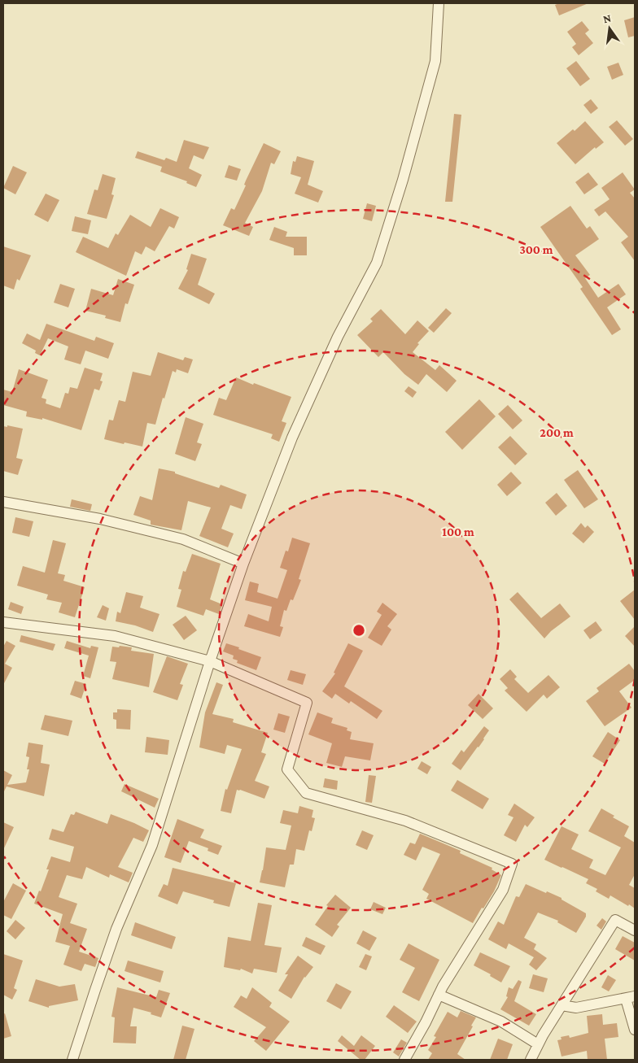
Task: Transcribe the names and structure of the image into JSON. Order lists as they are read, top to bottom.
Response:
{
  "north": "top",
  "rings": ["300 m", "200 m", "100 m"]
}
